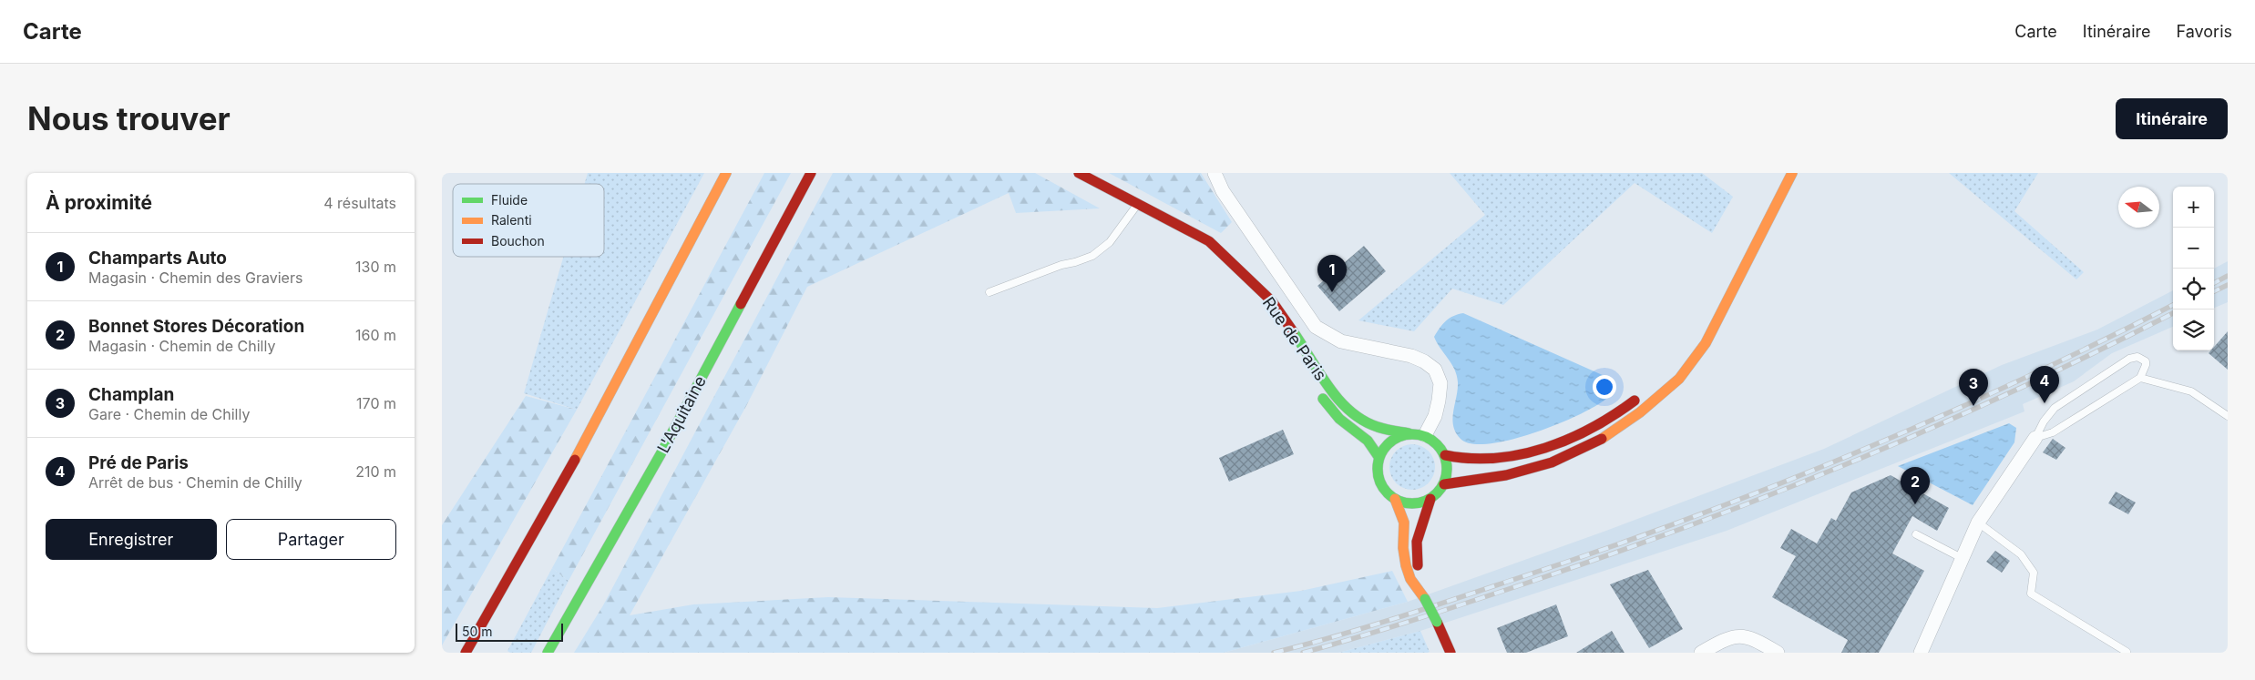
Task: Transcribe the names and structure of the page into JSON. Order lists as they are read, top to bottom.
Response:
{
  "streets": {
    "main road": ["Rue de Paris", "L'Aquitaine"]
  },
  "legend": ["Fluide", "Ralenti", "Bouchon"],
  "scale_bar": "50 m",
  "north": "left",
  "page": {
    "header": "Carte",
    "nav": ["Carte", "Itinéraire", "Favoris"],
    "buttons": [
      "Itinéraire",
      ["Enregistrer", "Partager"]
    ],
    "title": "Nous trouver",
    "heading": ["À proximité", "4 résultats"],
    "map_buttons": ["+", "−"],
    "list": [
      {
        "mark": "1",
        "name": "Champarts Auto",
        "note": "Magasin · Chemin des Graviers",
        "value": "130 m"
      },
      {
        "mark": "2",
        "name": "Bonnet Stores Décoration",
        "note": "Magasin · Chemin de Chilly",
        "value": "160 m"
      },
      {
        "mark": "3",
        "name": "Champlan",
        "note": "Gare · Chemin de Chilly",
        "value": "170 m"
      },
      {
        "mark": "4",
        "name": "Pré de Paris",
        "note": "Arrêt de bus · Chemin de Chilly",
        "value": "210 m"
      }
    ],
    "pins": [
      "1",
      "4",
      "3",
      "2"
    ],
    "scale": "50 m"
  }
}
